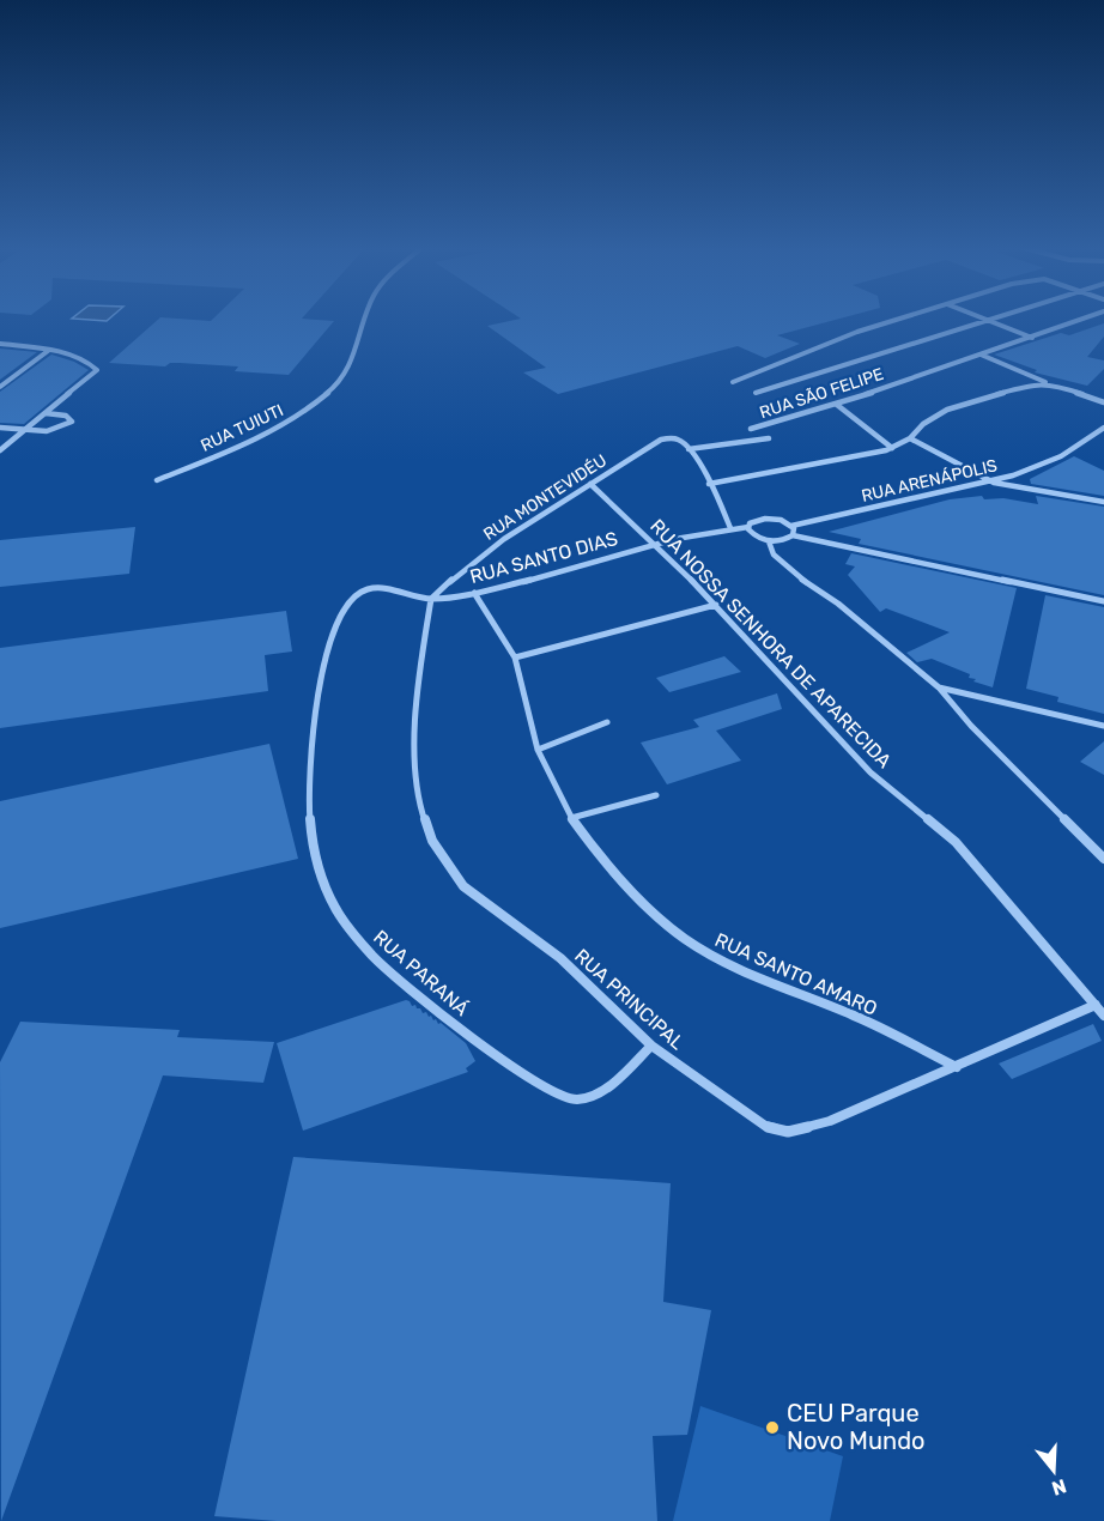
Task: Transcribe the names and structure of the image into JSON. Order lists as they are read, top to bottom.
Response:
{
  "streets": {
    "street": [
      "RUA SÃO FELIPE",
      "RUA TUIUTI",
      "RUA ARENÁPOLIS",
      "RUA MONTEVIDÉU",
      "RUA SANTO DIAS",
      "RUA NOSSA SENHORA DE APARECIDA",
      "RUA PARANÁ",
      "RUA SANTO AMARO",
      "RUA PRINCIPAL"
    ]
  },
  "crossings": [
    ["RUA ARENÁPOLIS", "RUA SANTO DIAS"],
    ["RUA MONTEVIDÉU", "RUA SANTO DIAS"],
    ["RUA MONTEVIDÉU", "RUA NOSSA SENHORA DE APARECIDA"],
    ["RUA MONTEVIDÉU", "RUA PARANÁ"],
    ["RUA MONTEVIDÉU", "RUA PRINCIPAL"],
    ["RUA SANTO DIAS", "RUA NOSSA SENHORA DE APARECIDA"],
    ["RUA SANTO DIAS", "RUA PARANÁ"],
    ["RUA SANTO DIAS", "RUA SANTO AMARO"],
    ["RUA SANTO DIAS", "RUA PRINCIPAL"],
    ["RUA NOSSA SENHORA DE APARECIDA", "RUA PRINCIPAL"],
    ["RUA PARANÁ", "RUA PRINCIPAL"],
    ["RUA SANTO AMARO", "RUA PRINCIPAL"]
  ],
  "places": ["CEU Parque Novo Mundo"],
  "north": "bottom"
}
